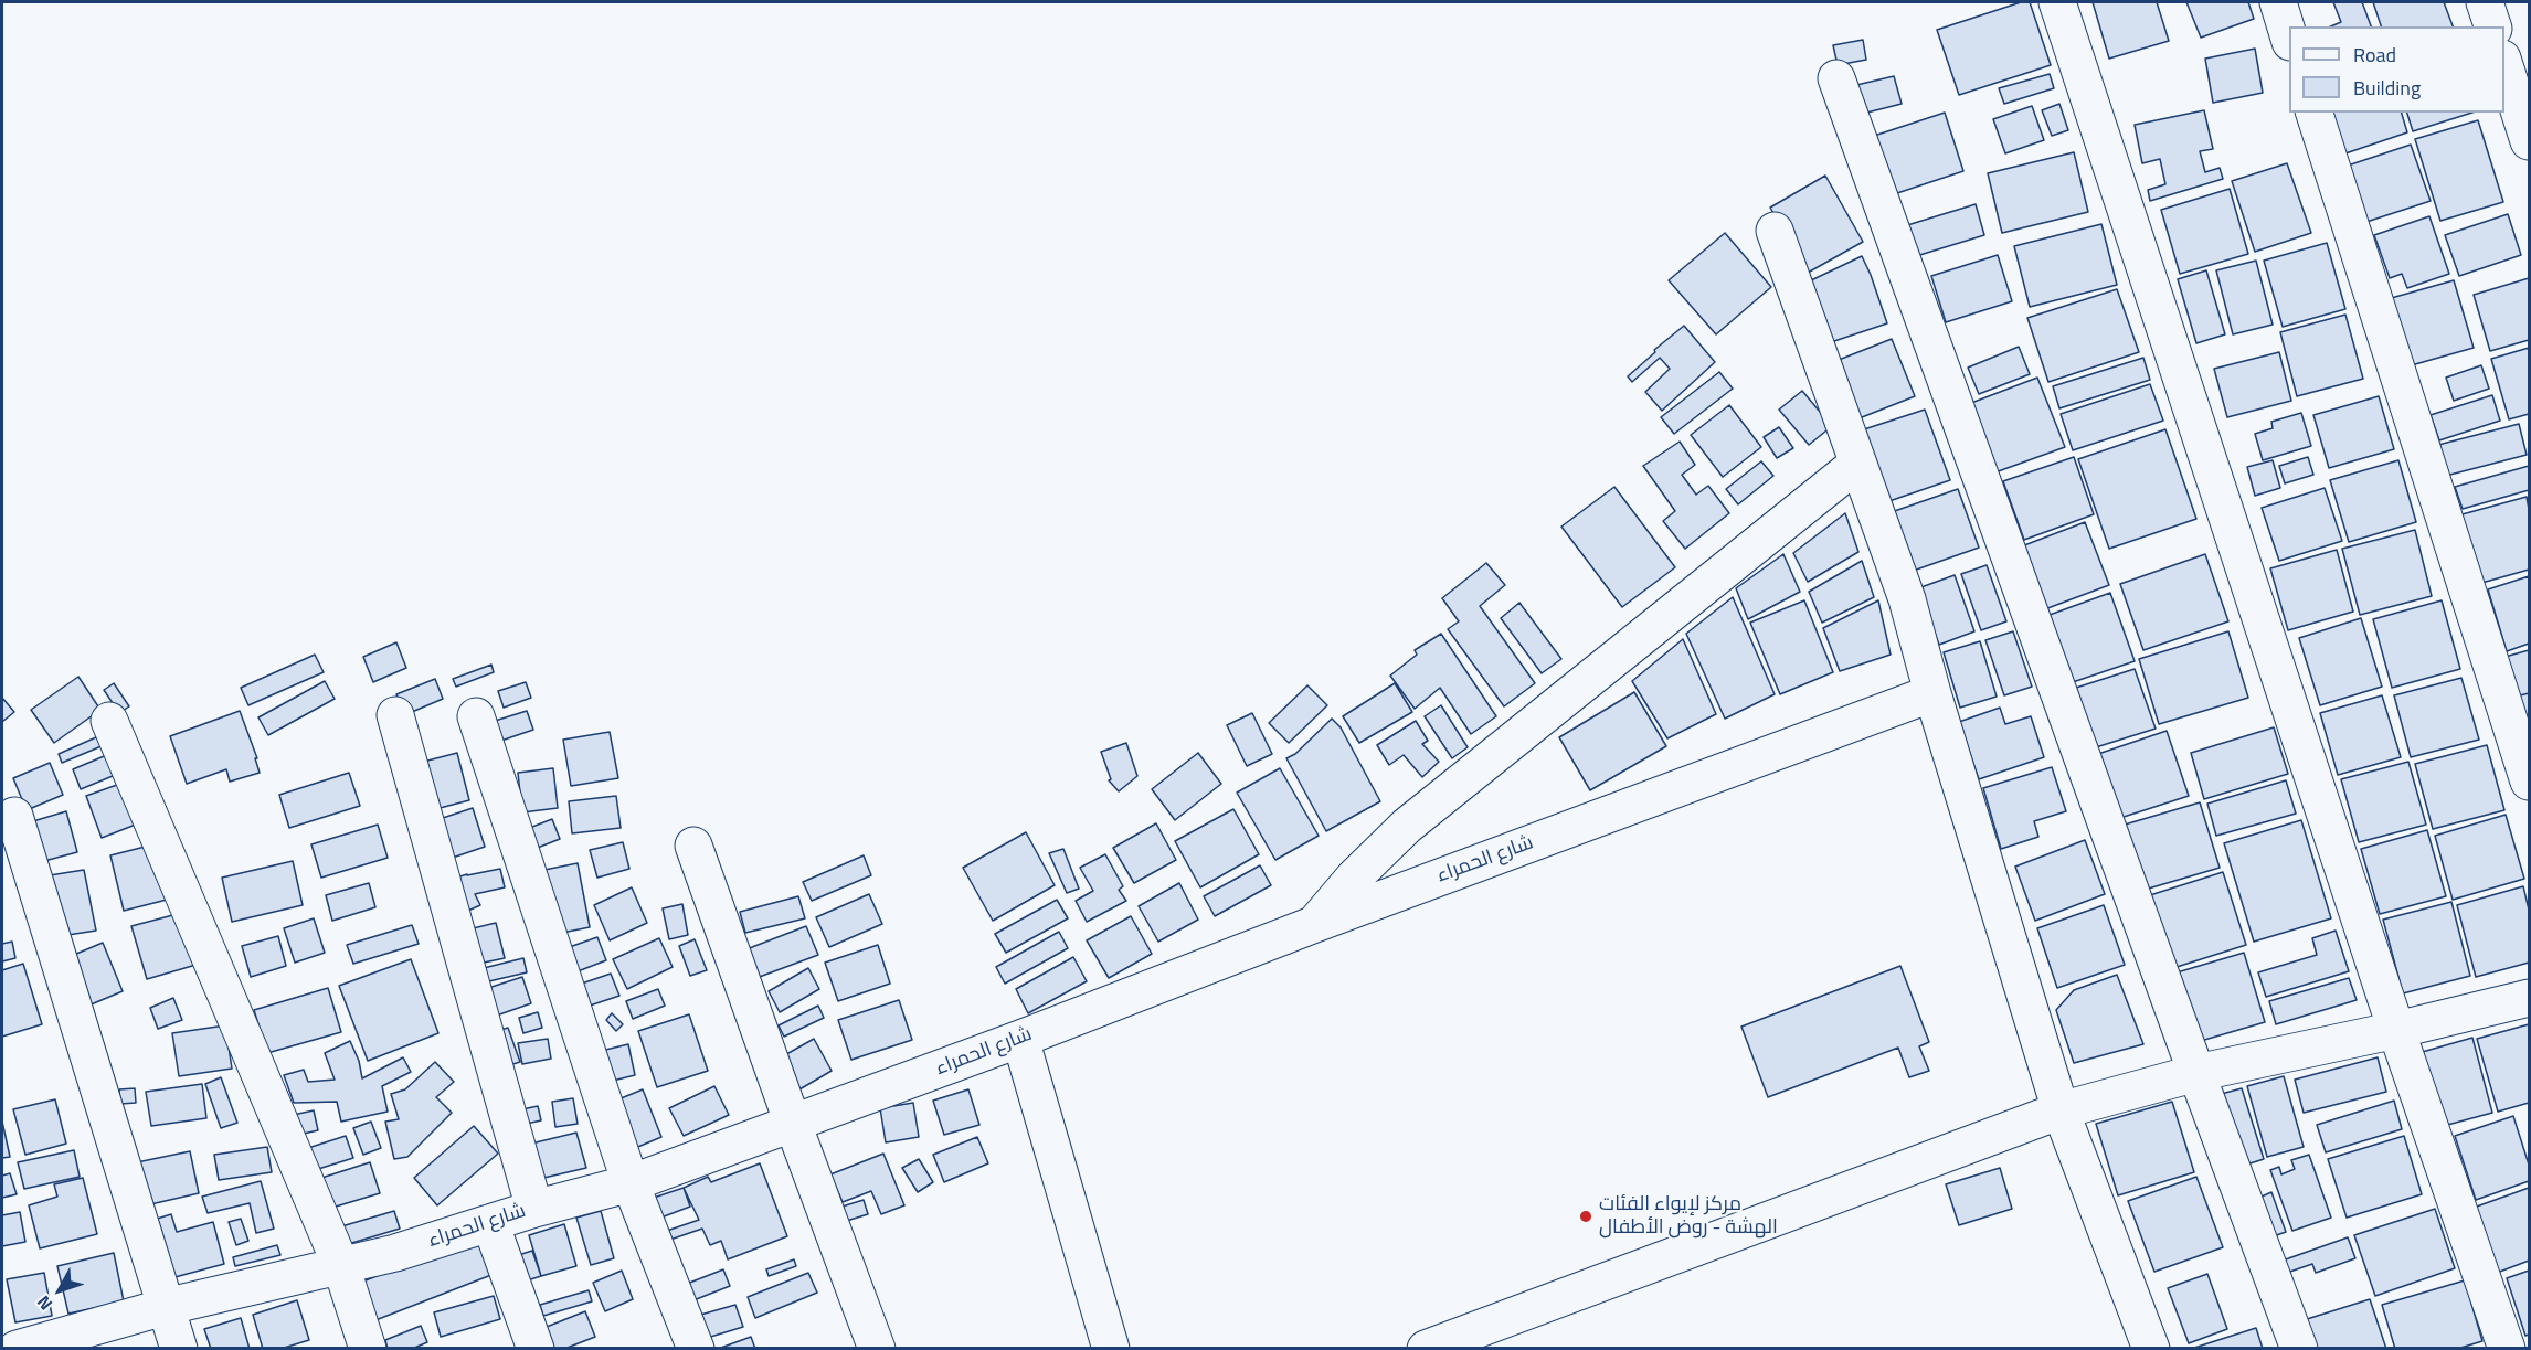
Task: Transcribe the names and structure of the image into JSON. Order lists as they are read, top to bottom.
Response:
{
  "streets": {
    "street": ["شارع الحمراء"]
  },
  "places": ["مركز لإيواء الفئات الهشة - روض الأطفال"],
  "legend": ["Road", "Building"],
  "north": "bottom left"
}
